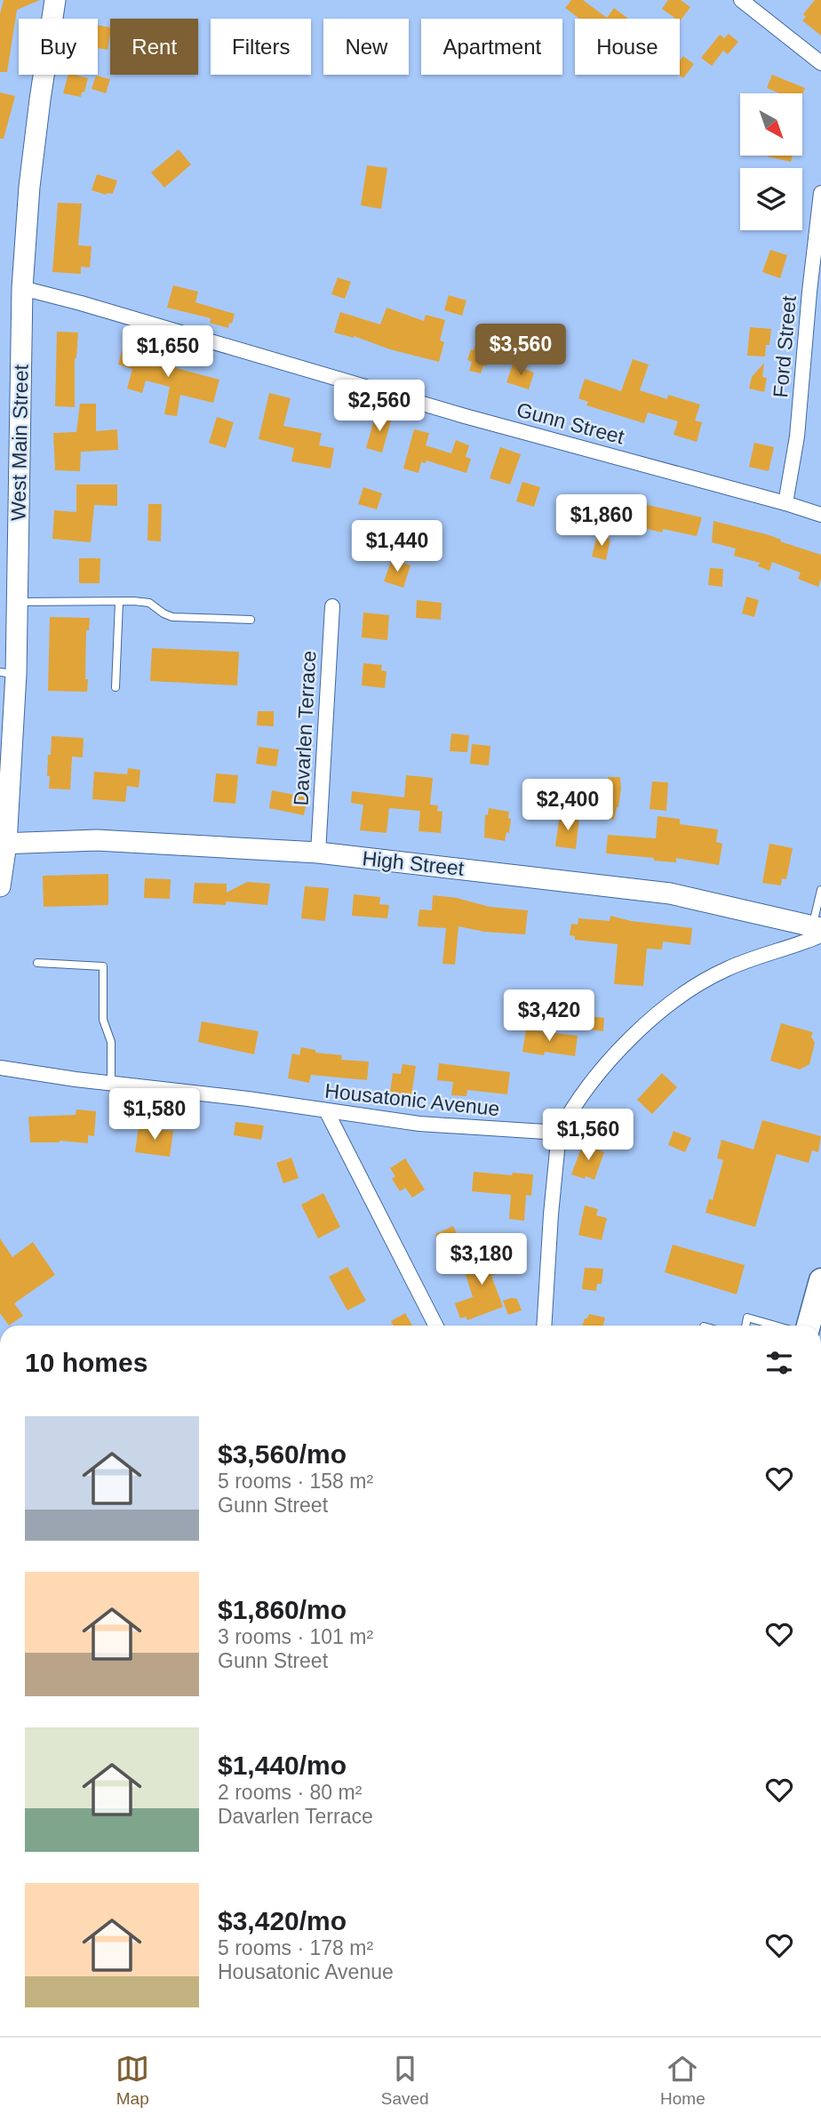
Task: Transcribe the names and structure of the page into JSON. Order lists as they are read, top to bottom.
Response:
{
  "streets": {
    "main road": ["West Main Street", "High Street"],
    "street": [
      "Ford Street",
      "Gunn Street",
      "Davarlen Terrace",
      "Housatonic Avenue"
    ]
  },
  "crossings": [
    ["Ford Street", "Gunn Street"],
    ["Gunn Street", "West Main Street"],
    ["West Main Street", "High Street"],
    ["Davarlen Terrace", "High Street"]
  ],
  "north": "bottom right",
  "page": {
    "chip": [
      "Buy",
      "Rent",
      "Filters",
      "New",
      "Apartment",
      "House"
    ],
    "price": [
      "$3,560",
      "$1,650",
      "$2,560",
      "$1,860",
      "$1,440",
      "$2,400",
      "$3,420",
      "$1,580",
      "$1,560",
      "$3,180"
    ],
    "heading": "10 homes",
    "list": [
      {
        "name": "$3,560/mo",
        "note": "5 rooms · 158 m² · Gunn Street"
      },
      {
        "name": "$1,860/mo",
        "note": "3 rooms · 101 m² · Gunn Street"
      },
      {
        "name": "$1,440/mo",
        "note": "2 rooms · 80 m² · Davarlen Terrace"
      },
      {
        "name": "$3,420/mo",
        "note": "5 rooms · 178 m² · Housatonic Avenue"
      }
    ],
    "tabs": ["Map", "Saved", "Home"]
  }
}
